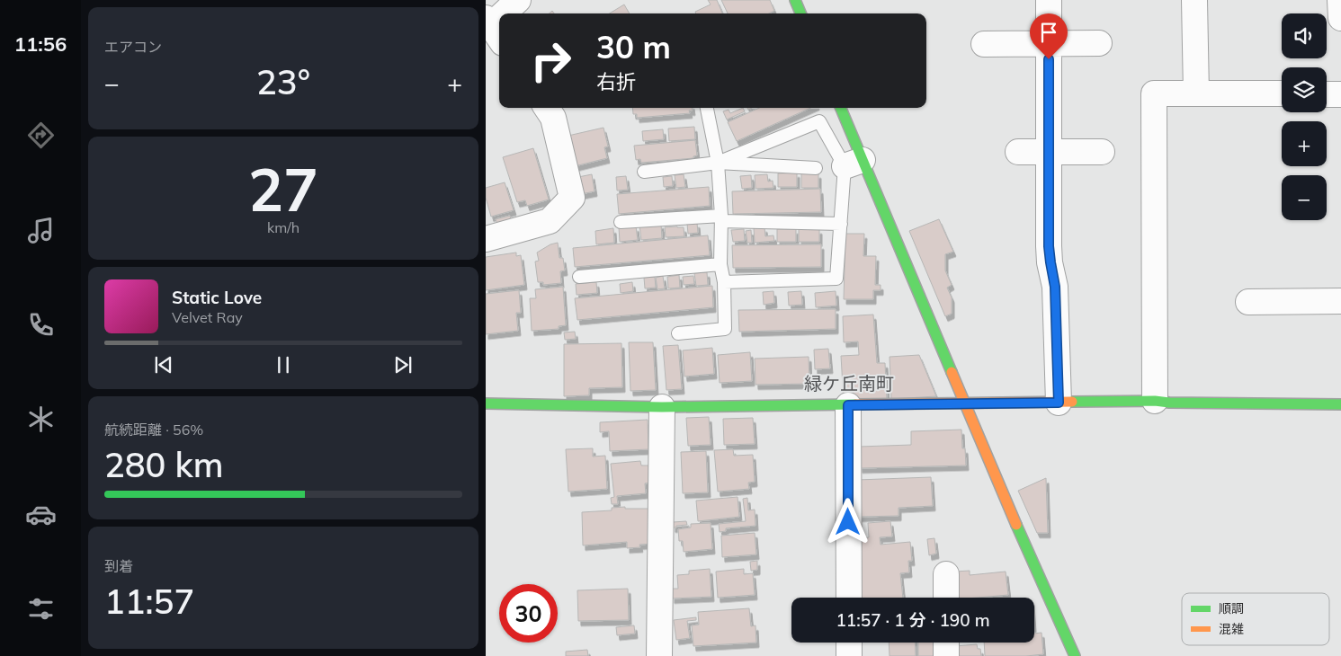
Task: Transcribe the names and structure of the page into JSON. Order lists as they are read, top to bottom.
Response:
{
  "districts": ["緑ケ丘南町"],
  "legend": ["順調", "混雑"],
  "page": {
    "tabs": "11:56",
    "tile": [
      "エアコン",
      ["27", "km/h"],
      ["航続距離 · 56%", "280 km"],
      ["到着", "11:57"]
    ],
    "map_buttons": ["+", "−"],
    "turn": ["30 m", "右折"],
    "heat": ["−", "23°", "+"],
    "song": ["Static Love", "Velvet Ray"],
    "limit": "30",
    "trip": "11:57 · 1 分 · 190 m"
  }
}
